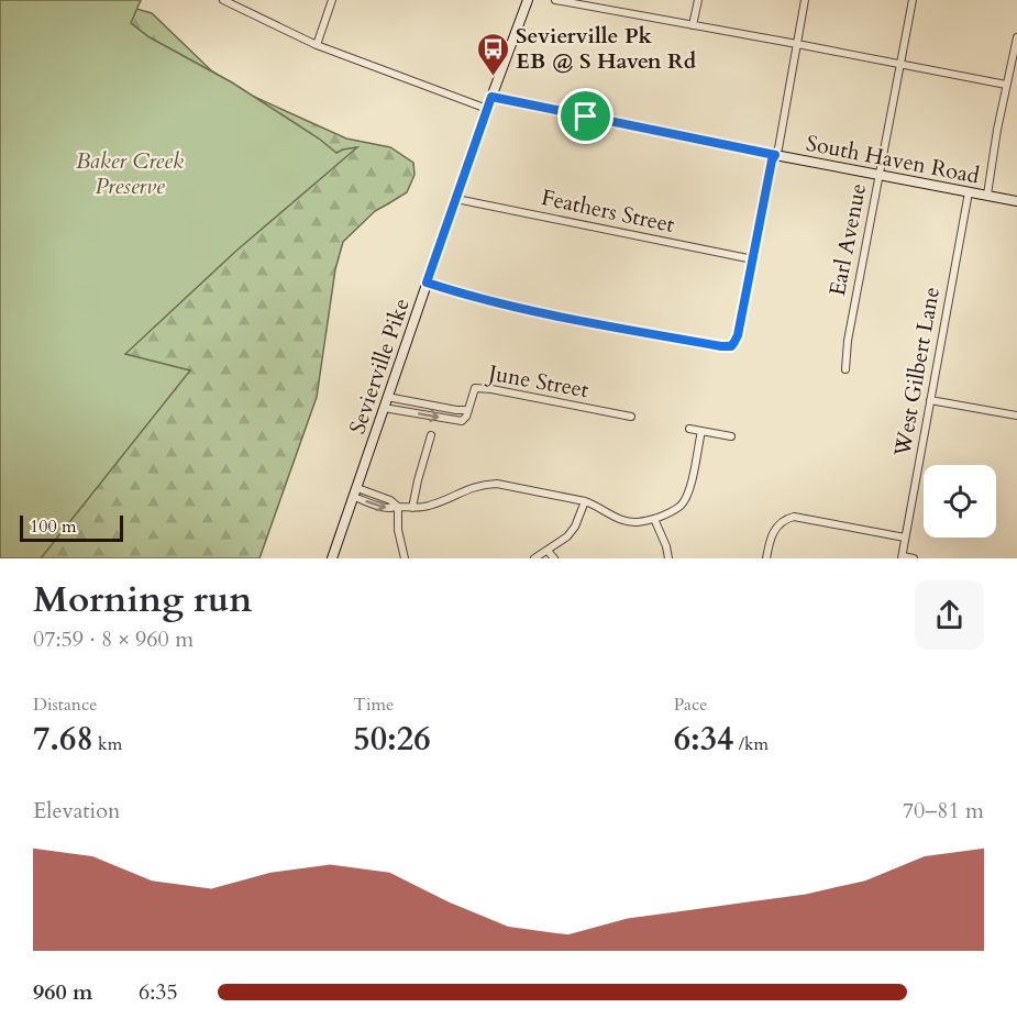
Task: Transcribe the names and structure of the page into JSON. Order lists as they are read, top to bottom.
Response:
{
  "streets": {
    "street": [
      "South Haven Road",
      "Feathers Street",
      "Earl Avenue",
      "Sevierville Pike",
      "West Gilbert Lane",
      "June Street"
    ]
  },
  "crossings": [
    ["South Haven Road", "Earl Avenue"],
    ["South Haven Road", "Sevierville Pike"],
    ["South Haven Road", "West Gilbert Lane"],
    ["Feathers Street", "Sevierville Pike"],
    ["Sevierville Pike", "June Street"]
  ],
  "parks": ["Baker Creek Preserve"],
  "places": {
    "bus stop": ["Sevierville Pk EB @ S Haven Rd"]
  },
  "scale_bar": "100 m",
  "page": {
    "scale": "100 m",
    "heading": ["Morning run", "07:59 · 8 × 960 m"],
    "stats": [
      ["Distance", "7.68 km"],
      ["Time", "50:26"],
      ["Pace", "6:34 /km"]
    ],
    "chart": ["Elevation", "70–81 m"],
    "list": [
      {
        "name": "960 m",
        "note": "6:35"
      }
    ]
  }
}
